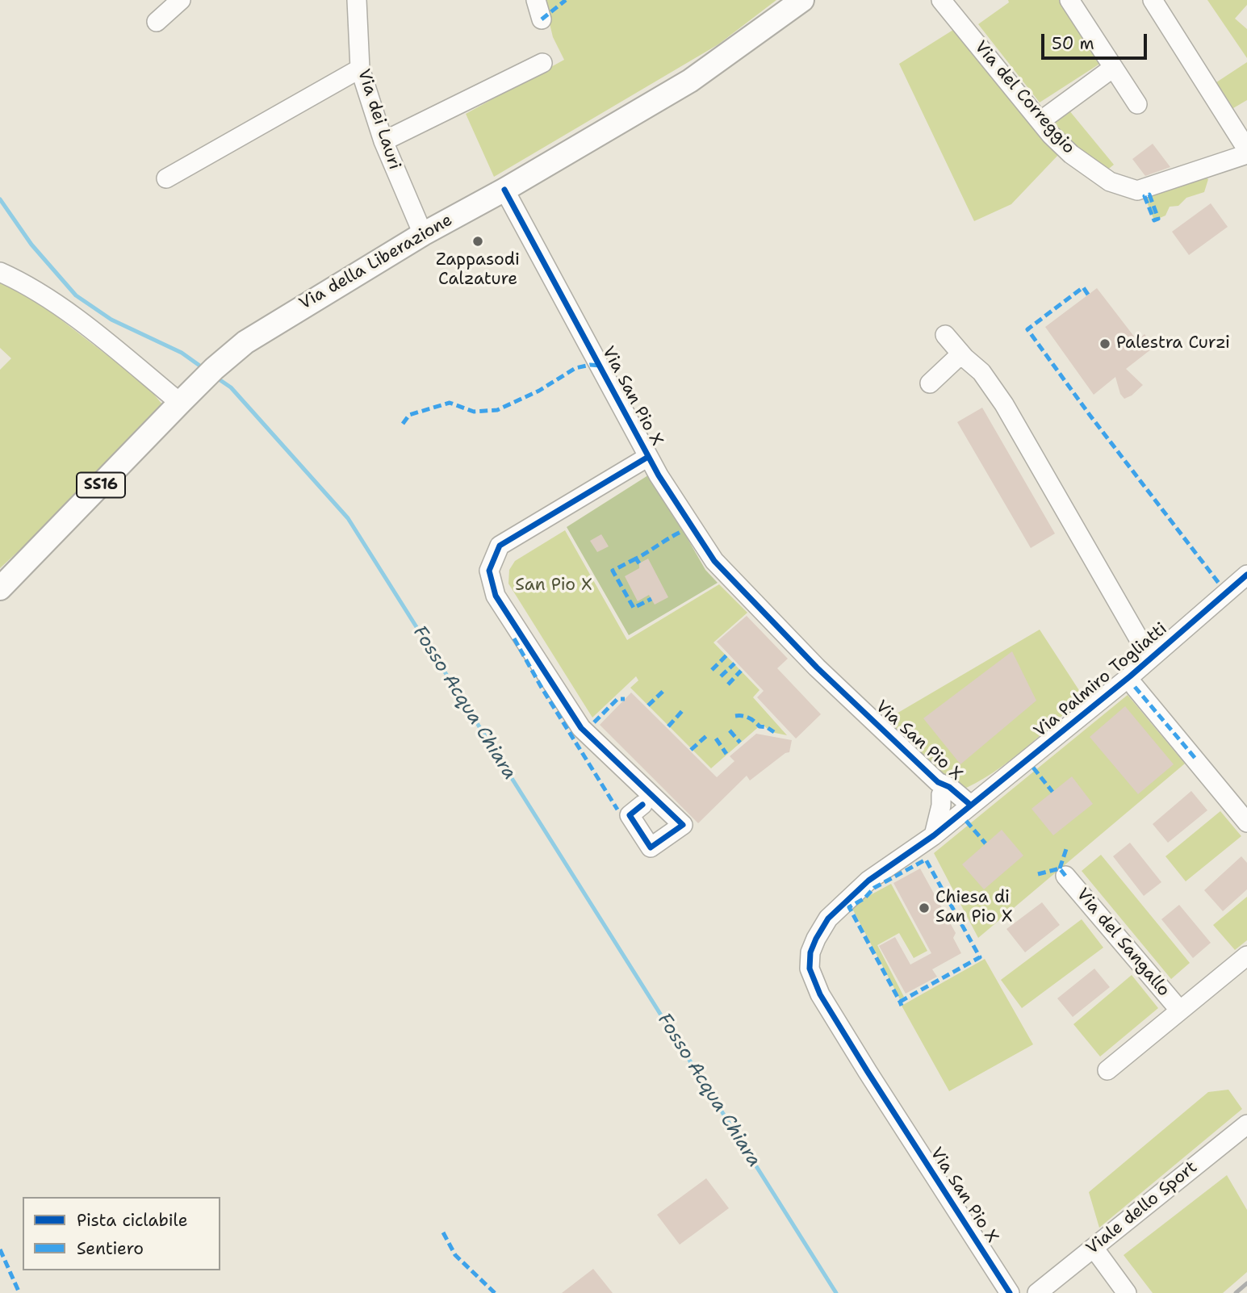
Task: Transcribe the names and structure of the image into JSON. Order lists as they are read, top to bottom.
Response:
{
  "streets": {
    "main road": ["Via della Liberazione", "SS16"],
    "street": [
      "Via del Correggio",
      "Via dei Lauri",
      "Via San Pio X",
      "Via Palmiro Togliatti",
      "Via del Sangallo",
      "Viale dello Sport"
    ]
  },
  "crossings": [
    ["Via dei Lauri", "Via della Liberazione"],
    ["Via della Liberazione", "Via San Pio X"],
    ["Via San Pio X", "Via Palmiro Togliatti"]
  ],
  "water": ["Fosso Acqua Chiara"],
  "parks": ["San Pio X"],
  "places": ["Zappasodi Calzature", "Palestra Curzi", "Chiesa di San Pio X"],
  "legend": ["Pista ciclabile", "Sentiero"],
  "scale_bar": "50 m"
}
